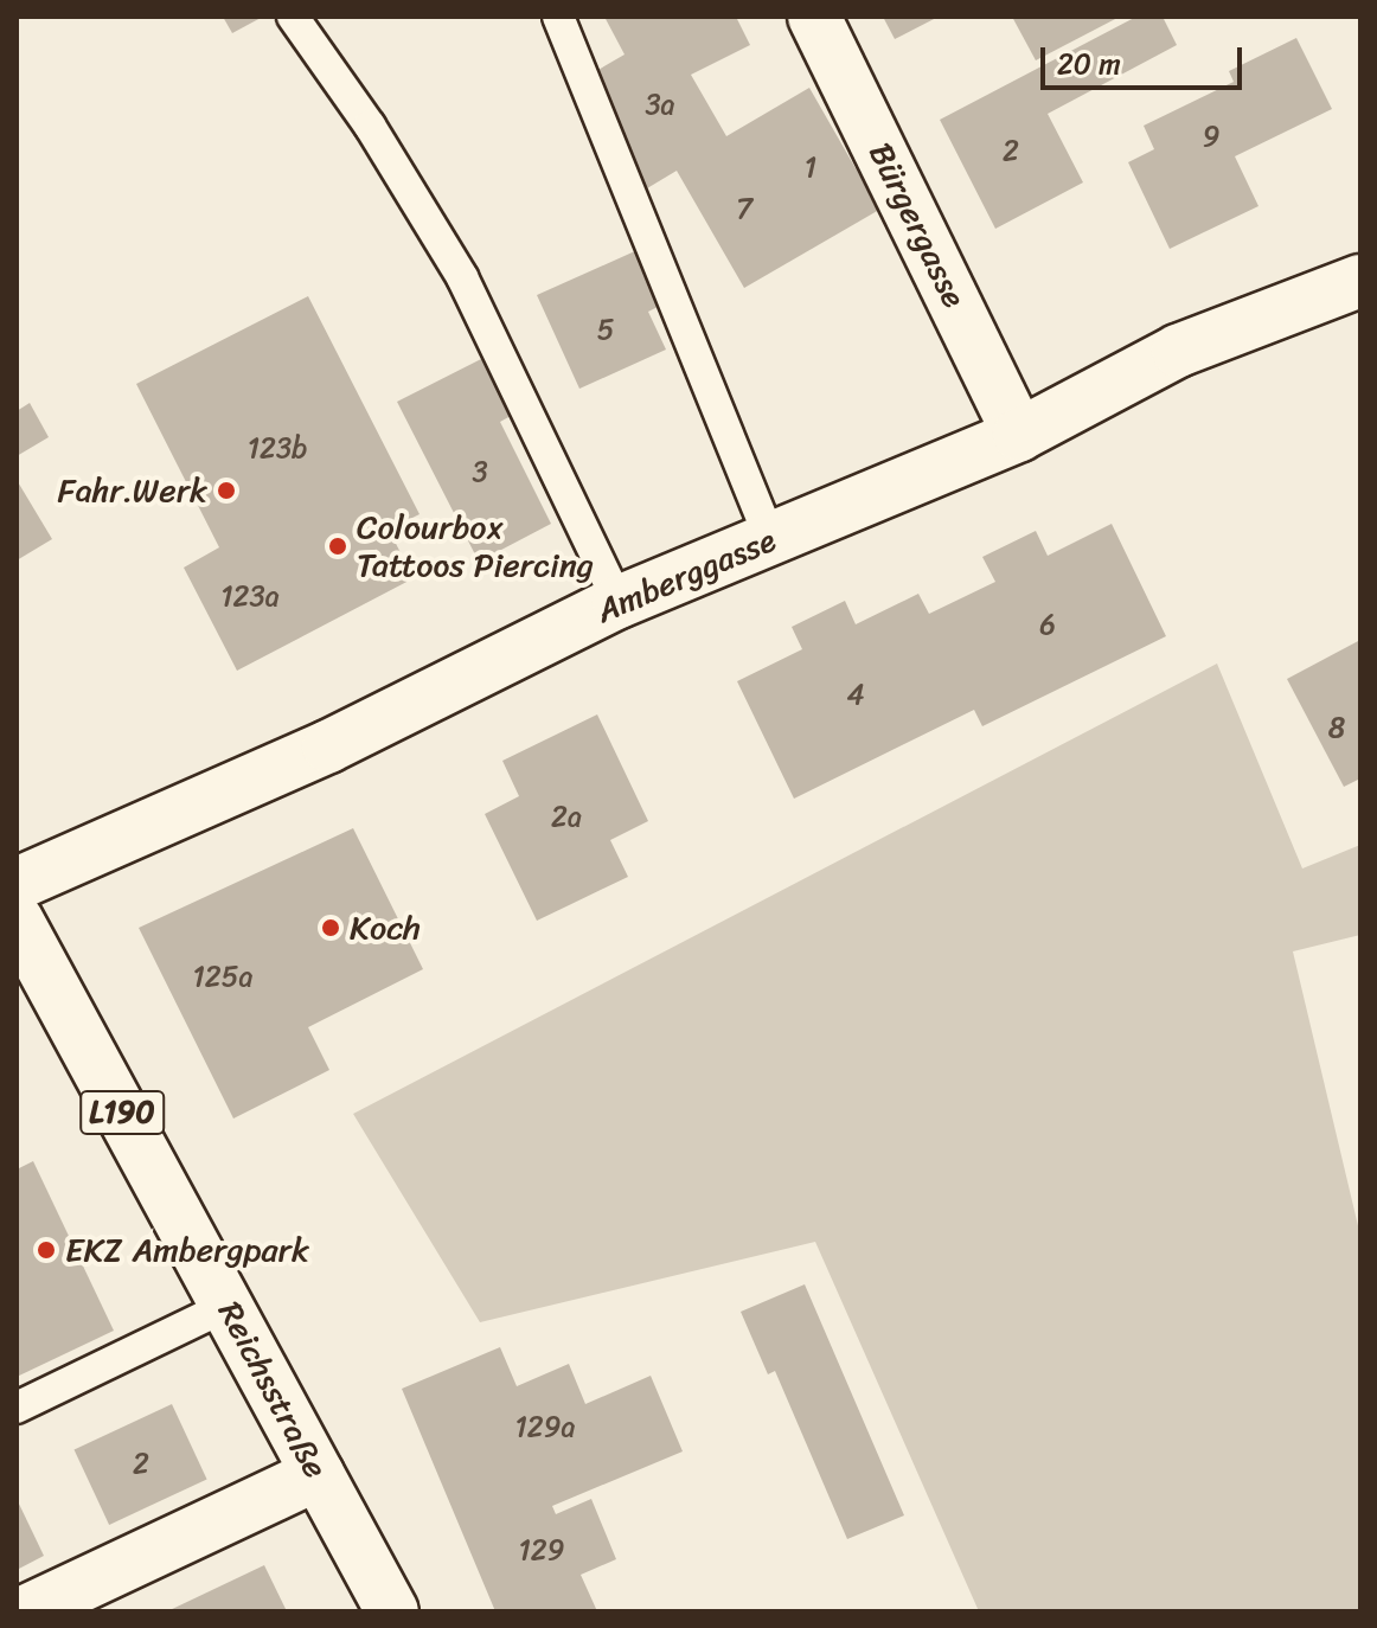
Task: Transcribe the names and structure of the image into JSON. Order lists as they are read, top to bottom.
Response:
{
  "streets": {
    "street": [
      "Bürgergasse",
      "Amberggasse",
      "L190",
      "Reichsstraße"
    ]
  },
  "crossings": [
    ["Bürgergasse", "Amberggasse"]
  ],
  "places": [
    "Fahr.Werk",
    "Colourbox Tattoos Piercing",
    "Koch",
    "EKZ Ambergpark"
  ],
  "house_numbers": [
    "3a",
    "9",
    "2",
    "1",
    "7",
    "5",
    "123b",
    "3",
    "123a",
    "6",
    "4",
    "8",
    "2a",
    "125a",
    "129a",
    "2",
    "129"
  ],
  "scale_bar": "20 m"
}
